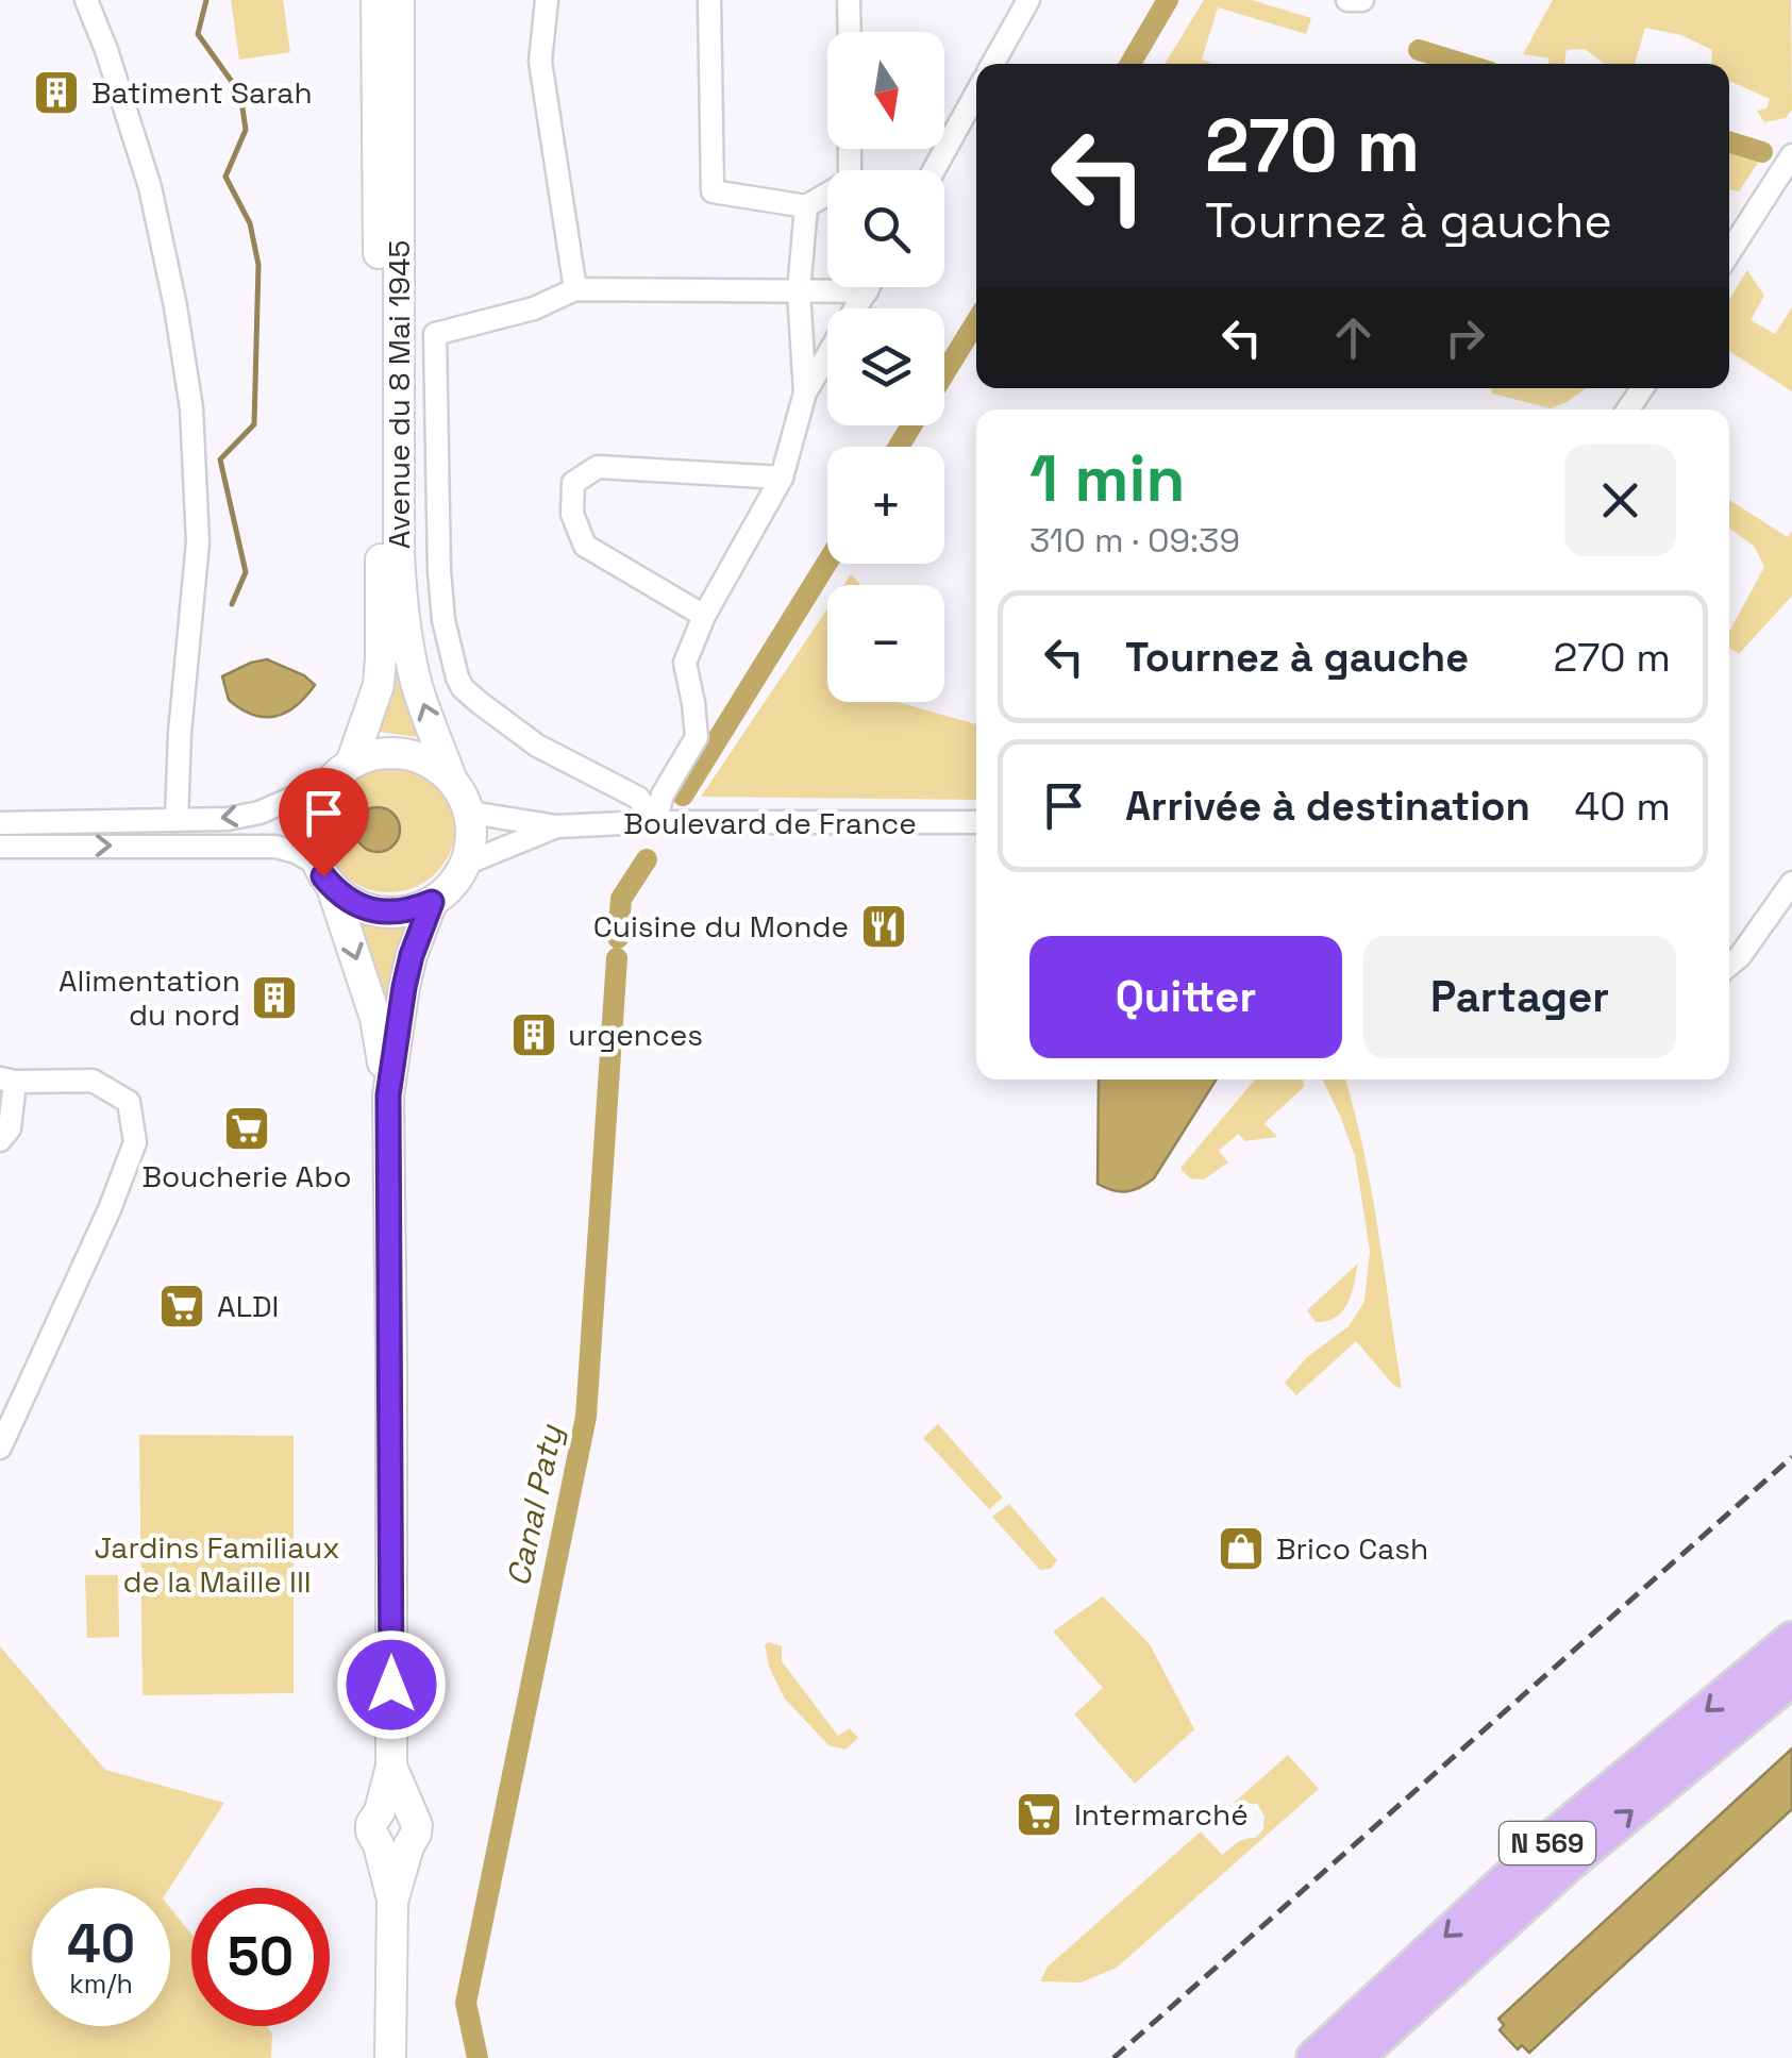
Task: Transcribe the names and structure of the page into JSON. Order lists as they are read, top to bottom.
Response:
{
  "streets": {
    "highway": ["N 569"],
    "main road": ["Avenue du 8 Mai 1945"],
    "street": ["Boulevard de France"]
  },
  "crossings": [
    ["Avenue du 8 Mai 1945", "Boulevard de France"]
  ],
  "water": ["Canal Paty"],
  "parks": ["Jardins Familiaux de la Maille III"],
  "places": {
    "building": ["Batiment Sarah", "Alimentation du nord", "urgences"],
    "restaurant": ["Cuisine du Monde"],
    "supermarket": ["Boucherie Abo", "ALDI", "Intermarché"],
    "shop": ["Brico Cash"]
  },
  "north": "bottom",
  "page": {
    "map_buttons": ["+", "−"],
    "turn": ["270 m", "Tournez à gauche"],
    "heading": ["1 min", "310 m · 09:39"],
    "list": [
      {
        "name": "Tournez à gauche",
        "value": "270 m"
      },
      {
        "name": "Arrivée à destination",
        "value": "40 m"
      }
    ],
    "buttons": ["Quitter", "Partager"],
    "speed": "40 km/h",
    "limit": "50"
  }
}
